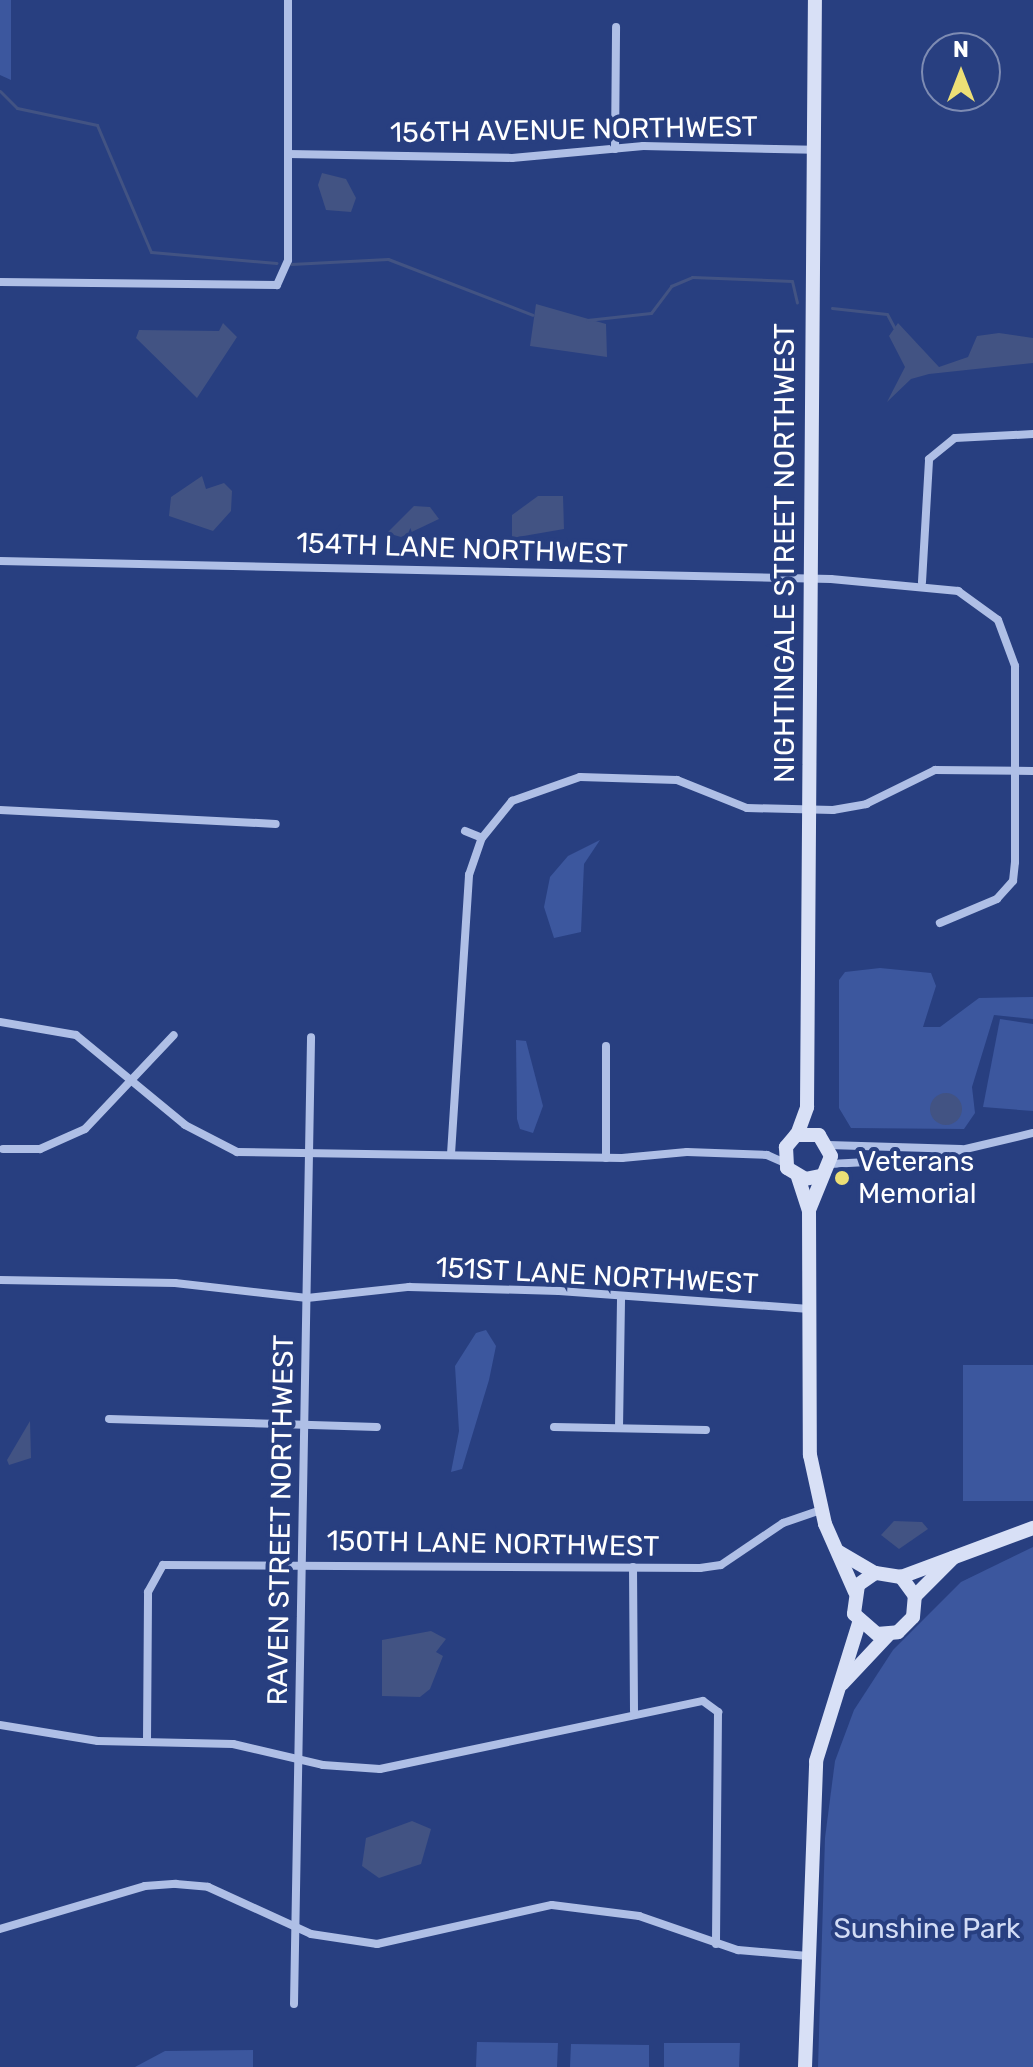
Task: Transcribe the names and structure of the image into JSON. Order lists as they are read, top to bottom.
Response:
{
  "streets": {
    "street": [
      "156TH AVENUE NORTHWEST",
      "154TH LANE NORTHWEST",
      "NIGHTINGALE STREET NORTHWEST",
      "151ST LANE NORTHWEST",
      "RAVEN STREET NORTHWEST",
      "150TH LANE NORTHWEST"
    ]
  },
  "crossings": [
    ["156TH AVENUE NORTHWEST", "NIGHTINGALE STREET NORTHWEST"],
    ["154TH LANE NORTHWEST", "NIGHTINGALE STREET NORTHWEST"],
    ["151ST LANE NORTHWEST", "RAVEN STREET NORTHWEST"],
    ["RAVEN STREET NORTHWEST", "150TH LANE NORTHWEST"]
  ],
  "parks": ["Sunshine Park"],
  "places": ["Veterans Memorial"],
  "north": "top"
}
